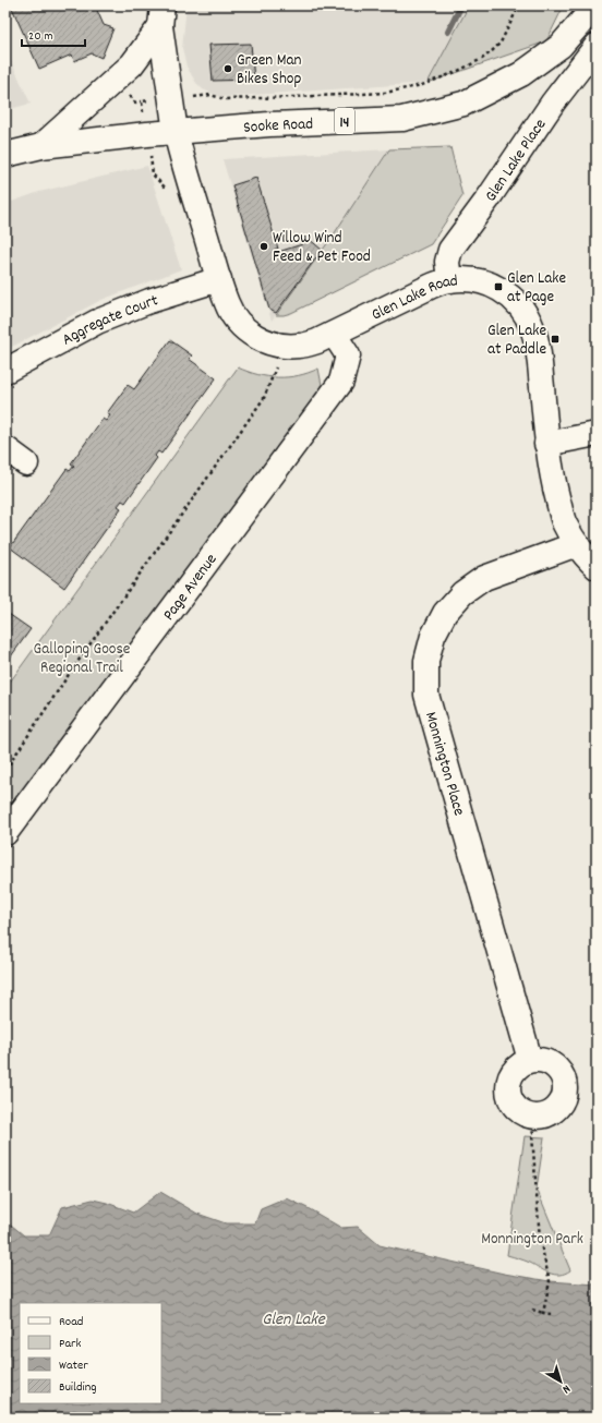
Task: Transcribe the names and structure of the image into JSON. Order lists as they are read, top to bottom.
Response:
{
  "streets": {
    "street": [
      "14",
      "Sooke Road",
      "Glen Lake Place",
      "Glen Lake Road",
      "Aggregate Court",
      "Page Avenue",
      "Monnington Place"
    ]
  },
  "crossings": [
    ["Sooke Road", "Glen Lake Road"],
    ["Glen Lake Place", "Glen Lake Road"],
    ["Glen Lake Road", "Aggregate Court"],
    ["Glen Lake Road", "Page Avenue"],
    ["Glen Lake Road", "Monnington Place"]
  ],
  "water": ["Glen Lake"],
  "parks": ["Galloping Goose Regional Trail", "Monnington Park"],
  "places": {
    "other": ["Green Man Bikes Shop", "Willow Wind Feed & Pet Food"],
    "transit": ["Glen Lake at Page", "Glen Lake at Paddle"]
  },
  "legend": [
    "Road",
    "Park",
    "Water",
    "Building"
  ],
  "scale_bar": "20 m",
  "north": "bottom right"
}
